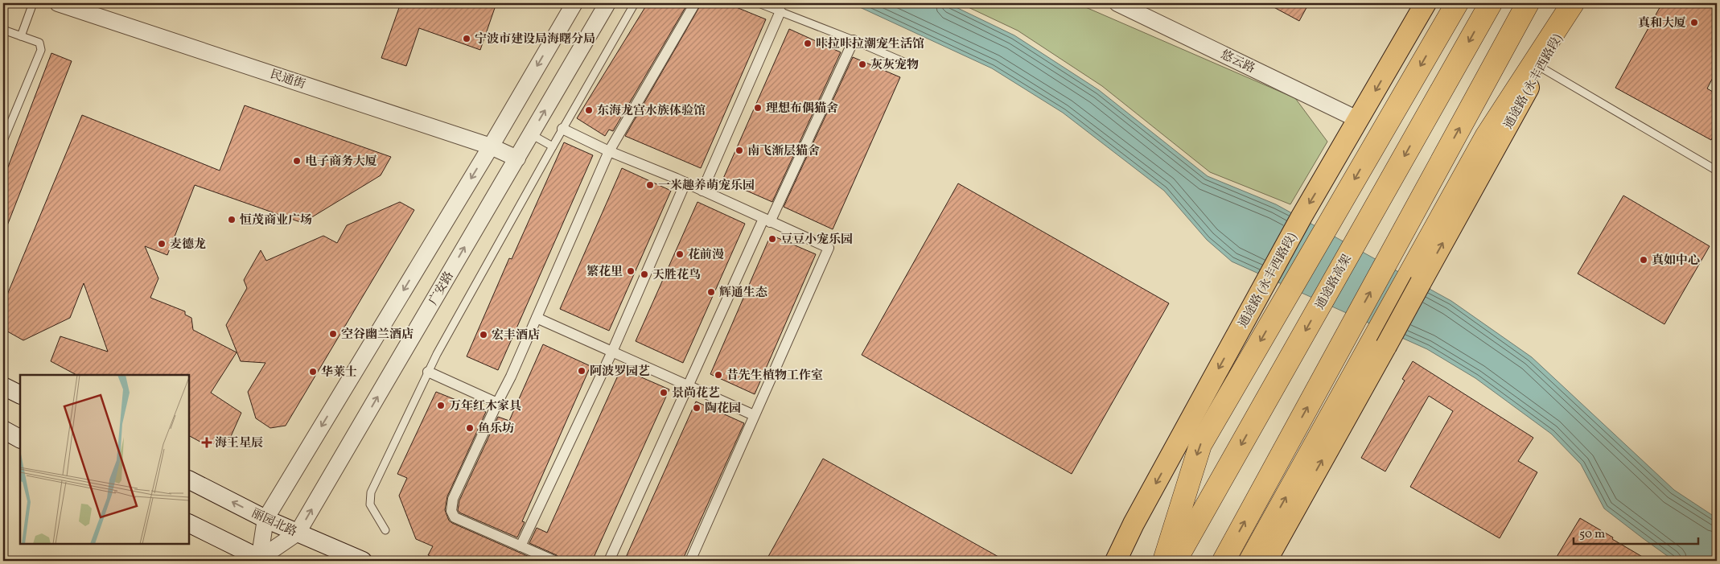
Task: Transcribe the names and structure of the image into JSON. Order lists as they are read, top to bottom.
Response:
{
  "streets": {
    "highway": ["通途路高架"],
    "main road": ["通途路 (永丰西路段)", "丽园北路"],
    "street": ["悠云路", "民通街", "广安路"]
  },
  "crossings": [
    ["悠云路", "通途路 (永丰西路段)"],
    ["民通街", "广安路"],
    ["广安路", "丽园北路"]
  ],
  "places": {
    "other": [
      "真和大厦",
      "宁波市建设局海曙分局",
      "咔拉咔拉潮宠生活馆",
      "灰灰宠物",
      "理想布偶猫舍",
      "东海龙宫水族体验馆",
      "南飞渐层猫舍",
      "电子商务大厦",
      "一米趣养萌宠乐园",
      "恒茂商业广场",
      "豆豆小宠乐园",
      "麦德龙",
      "花前漫",
      "真如中心",
      "繁花里",
      "天胜花鸟",
      "辉通生态",
      "空谷幽兰酒店",
      "宏丰酒店",
      "阿波罗园艺",
      "华莱士",
      "昔先生植物工作室",
      "景尚花艺",
      "万年红木家具",
      "陶花园",
      "鱼乐坊"
    ],
    "health": ["海王星辰"]
  },
  "scale_bar": "50 m"
}
